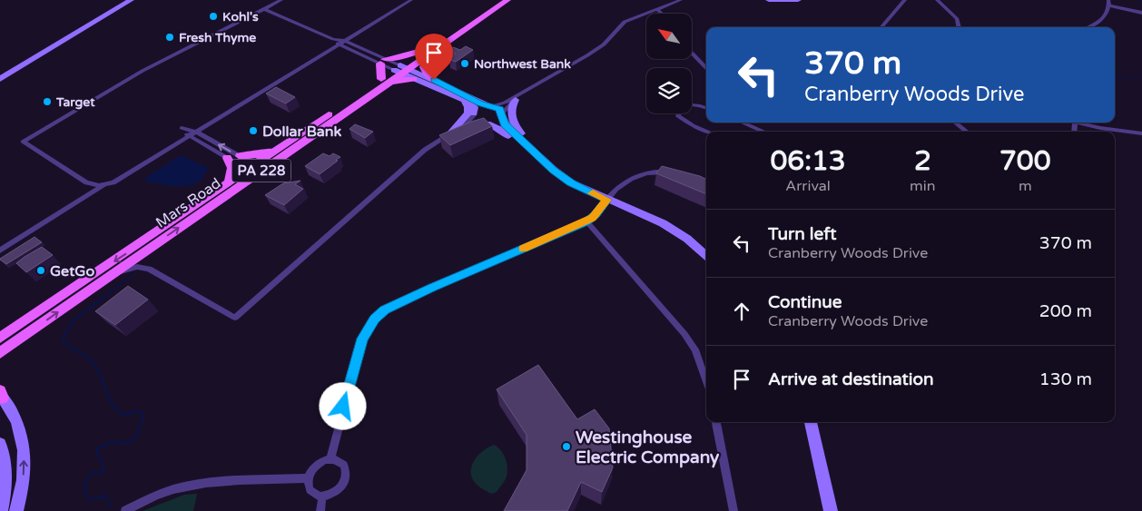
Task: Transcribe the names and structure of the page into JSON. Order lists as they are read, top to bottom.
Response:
{
  "streets": {
    "main road": ["PA 228", "Mars Road"]
  },
  "places": [
    "Kohl's",
    "Fresh Thyme",
    "Northwest Bank",
    "Target",
    "Dollar Bank",
    "GetGo",
    "Westinghouse Electric Company"
  ],
  "north": "top left",
  "page": {
    "turn": ["370 m", "Cranberry Woods Drive"],
    "eta": [
      "06:13",
      "Arrival",
      "2",
      "min",
      "700",
      "m"
    ],
    "list": [
      {
        "name": "Turn left",
        "note": "Cranberry Woods Drive",
        "value": "370 m"
      },
      {
        "name": "Continue",
        "note": "Cranberry Woods Drive",
        "value": "200 m"
      },
      {
        "name": "Arrive at destination",
        "value": "130 m"
      }
    ]
  }
}
